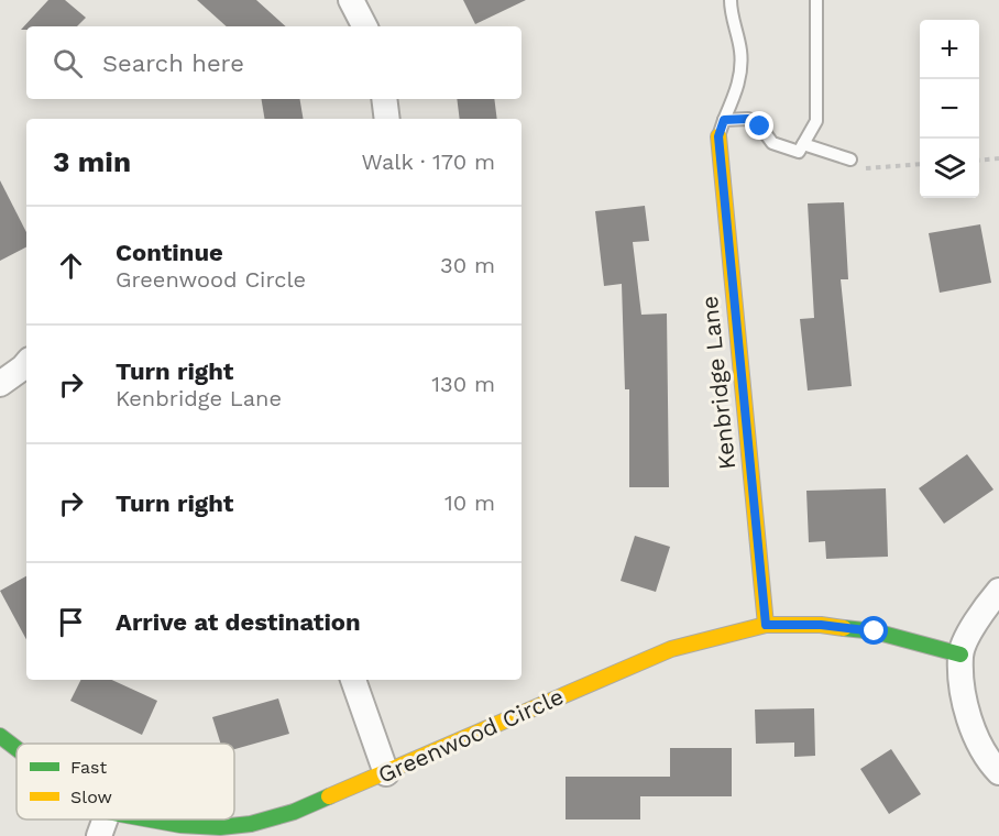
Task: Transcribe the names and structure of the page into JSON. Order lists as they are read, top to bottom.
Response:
{
  "streets": {
    "street": ["Kenbridge Lane", "Greenwood Circle"]
  },
  "crossings": [
    ["Kenbridge Lane", "Greenwood Circle"]
  ],
  "legend": ["Fast", "Slow"],
  "page": {
    "map_buttons": ["+", "−"],
    "search": "Search here",
    "heading": ["3 min", "Walk · 170 m"],
    "list": [
      ["Continue", "Greenwood Circle", "30 m"],
      ["Turn right", "Kenbridge Lane", "130 m"],
      ["Turn right", "10 m"],
      "Arrive at destination"
    ]
  }
}
